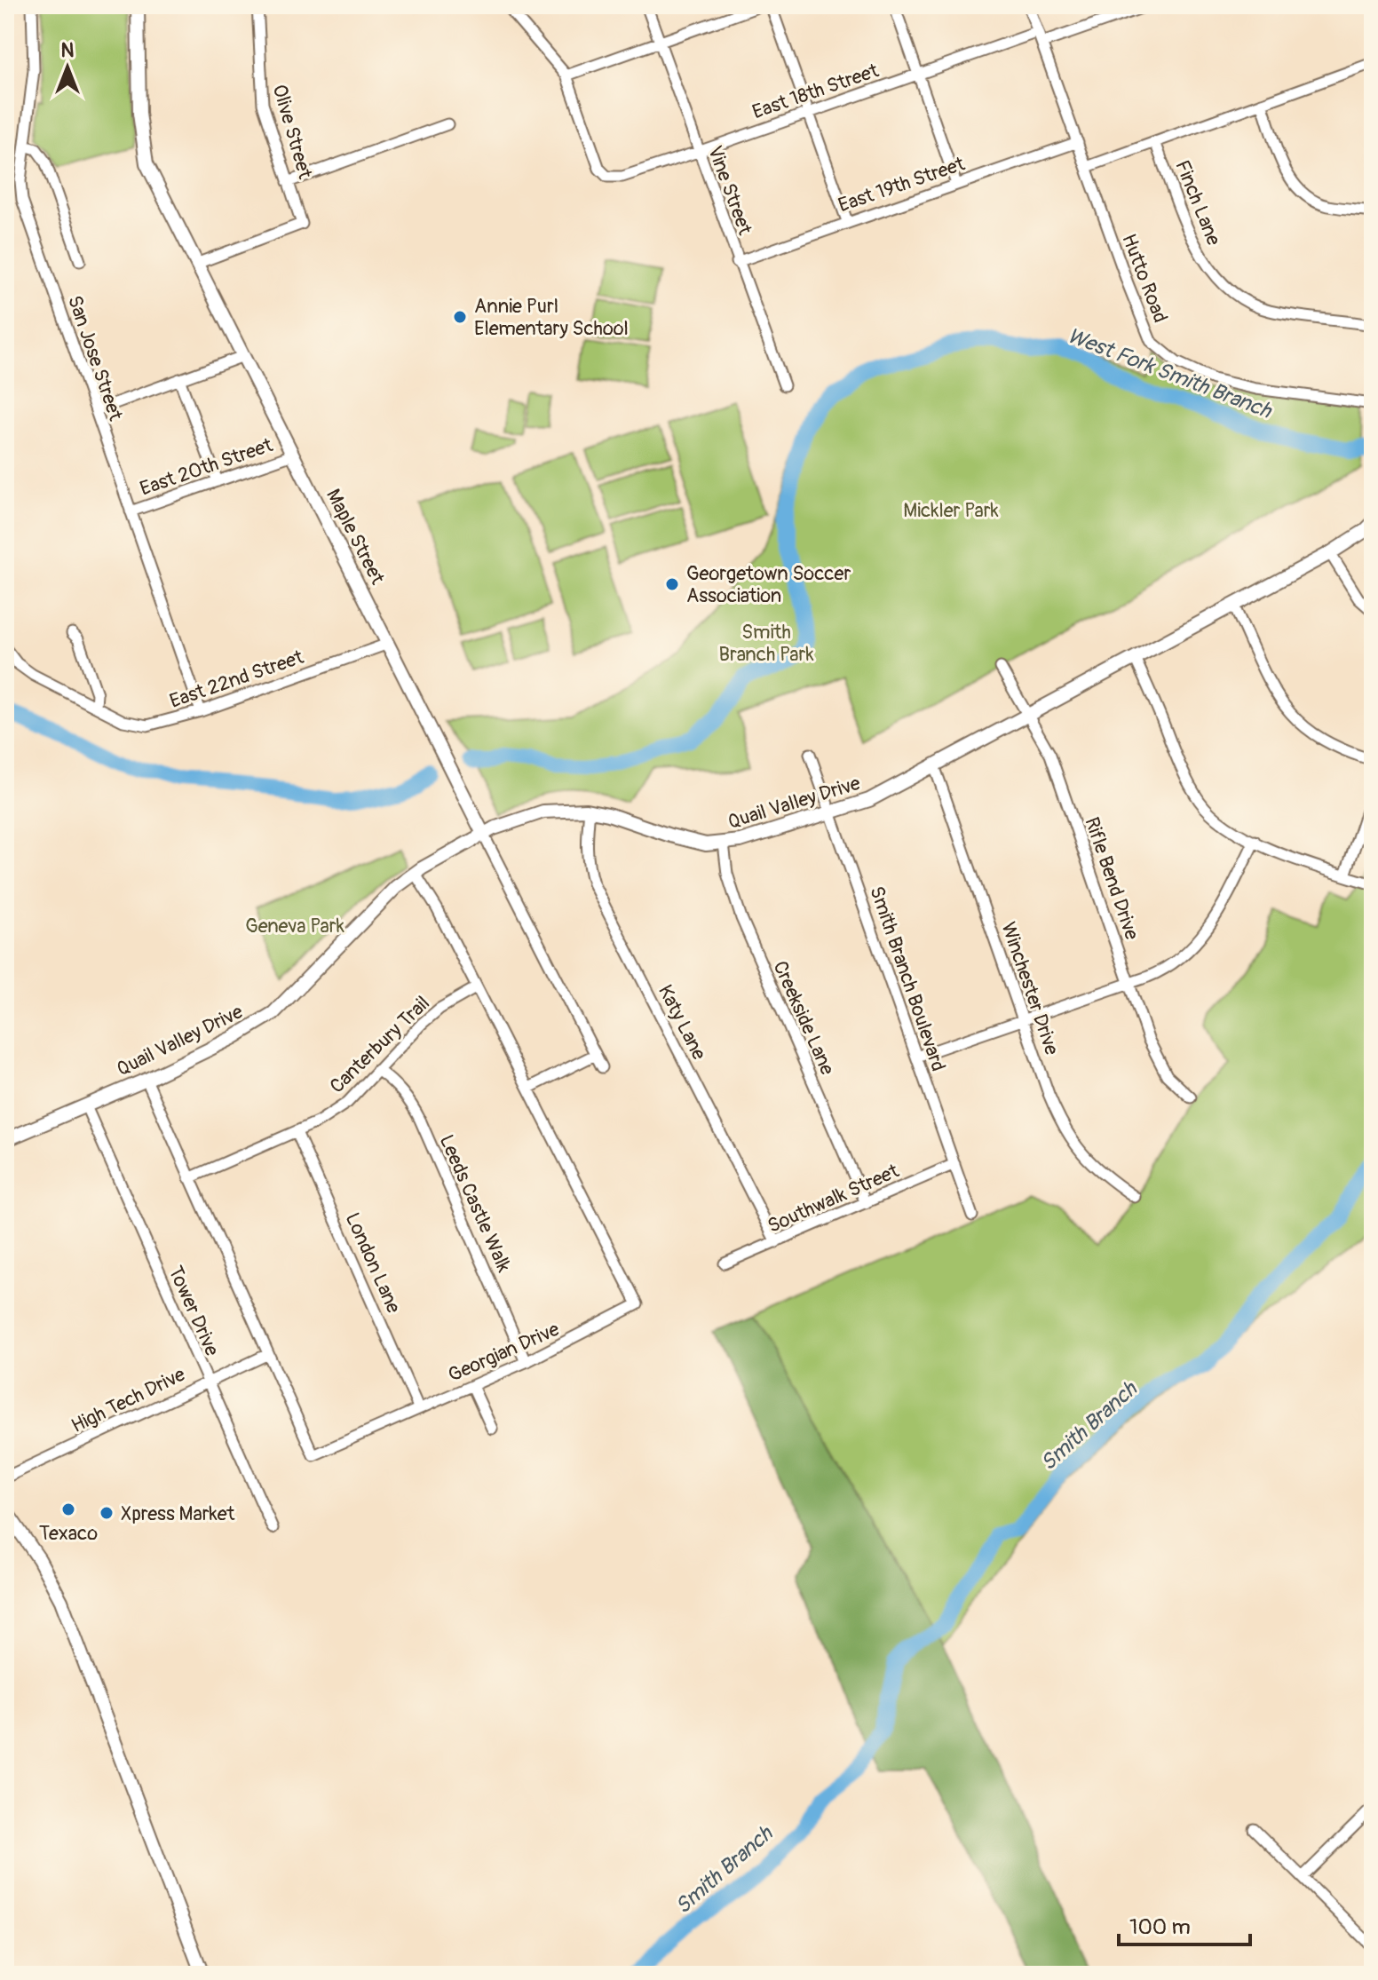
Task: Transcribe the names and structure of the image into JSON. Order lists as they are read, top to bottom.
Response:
{
  "streets": {
    "street": [
      "East 18th Street",
      "Olive Street",
      "East 19th Street",
      "Vine Street",
      "Finch Lane",
      "Hutto Road",
      "San Jose Street",
      "East 20th Street",
      "Maple Street",
      "East 22nd Street",
      "Quail Valley Drive",
      "Rifle Bend Drive",
      "Smith Branch Boulevard",
      "Winchester Drive",
      "Creekside Lane",
      "Katy Lane",
      "Canterbury Trail",
      "Southwalk Street",
      "Leeds Castle Walk",
      "London Lane",
      "Tower Drive",
      "Georgian Drive",
      "High Tech Drive"
    ]
  },
  "crossings": [
    ["East 18th Street", "Vine Street"],
    ["East 18th Street", "Hutto Road"],
    ["Olive Street", "Maple Street"],
    ["East 19th Street", "Vine Street"],
    ["East 19th Street", "Hutto Road"],
    ["San Jose Street", "East 20th Street"],
    ["San Jose Street", "East 22nd Street"],
    ["East 20th Street", "Maple Street"],
    ["Maple Street", "East 22nd Street"],
    ["Maple Street", "Quail Valley Drive"],
    ["Quail Valley Drive", "Rifle Bend Drive"],
    ["Quail Valley Drive", "Smith Branch Boulevard"],
    ["Quail Valley Drive", "Winchester Drive"],
    ["Quail Valley Drive", "Creekside Lane"],
    ["Quail Valley Drive", "Katy Lane"],
    ["Quail Valley Drive", "Tower Drive"],
    ["Quail Valley Drive", "Georgian Drive"],
    ["Smith Branch Boulevard", "Southwalk Street"],
    ["Creekside Lane", "Southwalk Street"],
    ["Katy Lane", "Southwalk Street"],
    ["Canterbury Trail", "Leeds Castle Walk"],
    ["Canterbury Trail", "London Lane"],
    ["Canterbury Trail", "Georgian Drive"],
    ["Leeds Castle Walk", "Georgian Drive"],
    ["London Lane", "Georgian Drive"],
    ["Tower Drive", "High Tech Drive"],
    ["Georgian Drive", "High Tech Drive"]
  ],
  "water": ["West Fork Smith Branch", "Smith Branch"],
  "parks": ["Mickler Park", "Smith Branch Park", "Geneva Park"],
  "places": [
    "Annie Purl Elementary School",
    "Georgetown Soccer Association",
    "Texaco",
    "Xpress Market"
  ],
  "scale_bar": "100 m",
  "north": "top"
}
